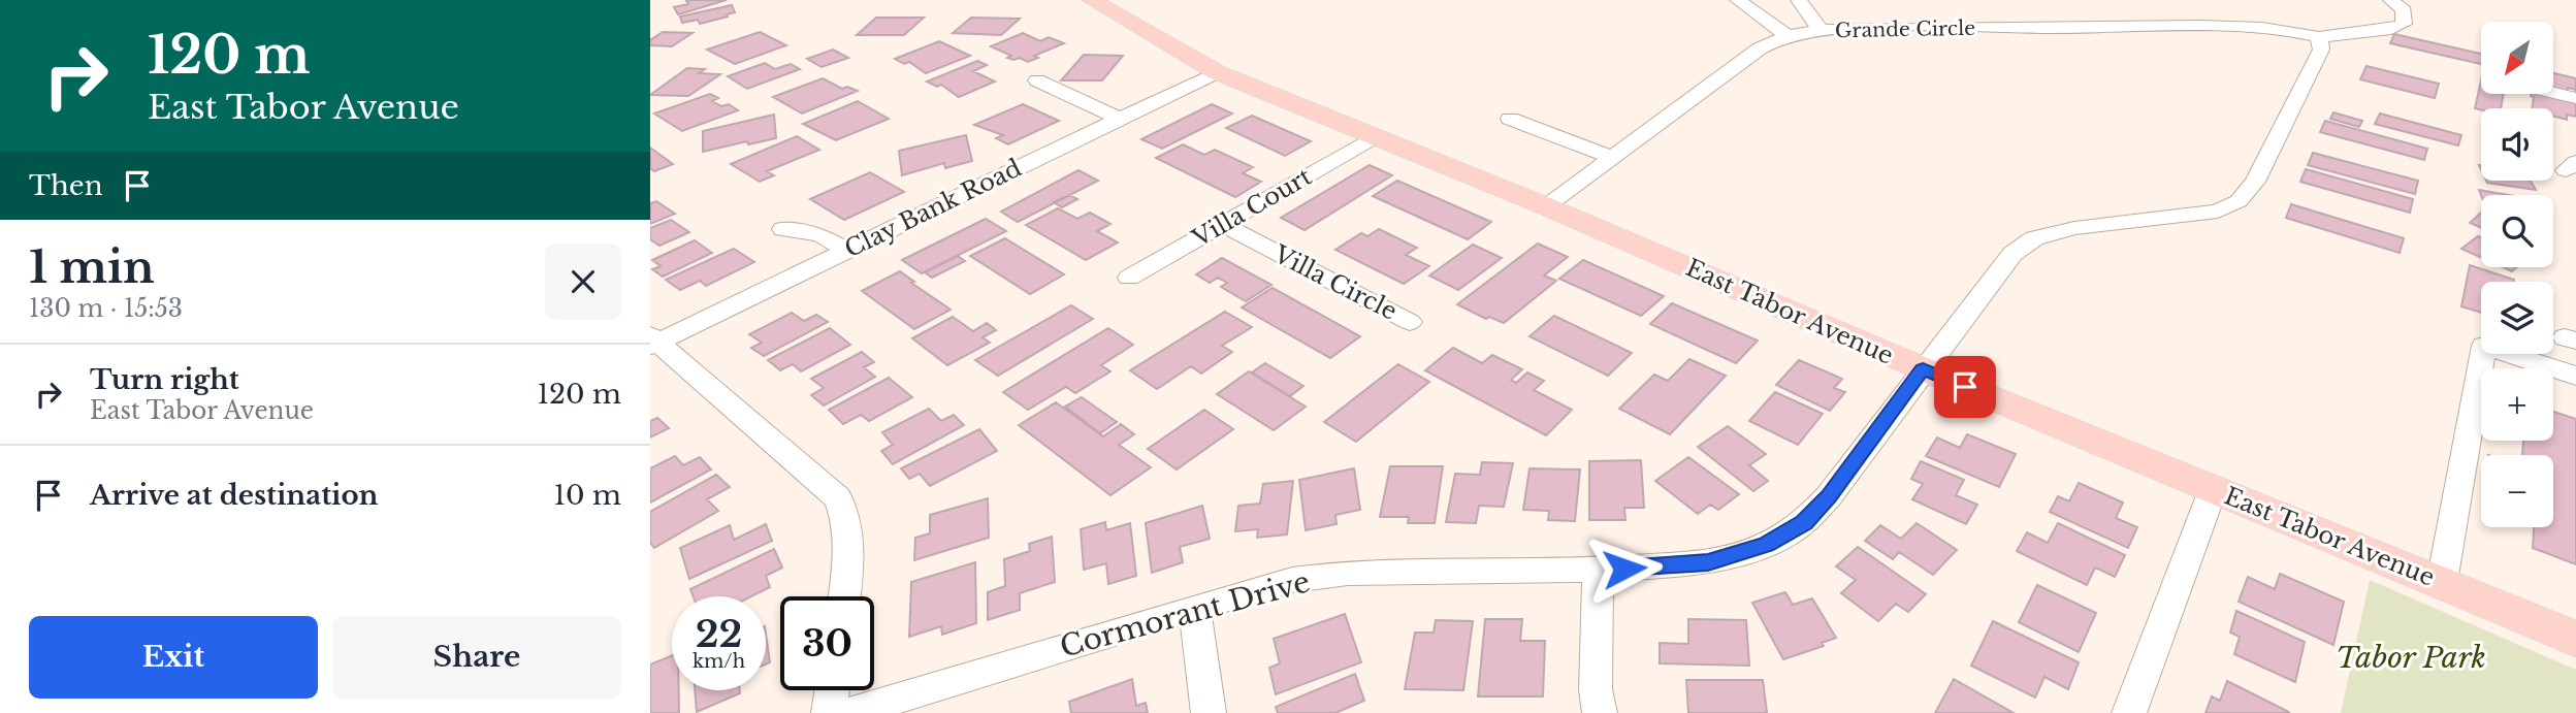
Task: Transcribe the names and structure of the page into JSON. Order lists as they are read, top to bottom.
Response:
{
  "streets": {
    "main road": ["East Tabor Avenue"],
    "street": [
      "Grande Circle",
      "Villa Court",
      "Clay Bank Road",
      "Villa Circle",
      "Cormorant Drive"
    ]
  },
  "crossings": [
    ["Grande Circle", "East Tabor Avenue"],
    ["Villa Court", "Villa Circle"],
    ["Villa Court", "East Tabor Avenue"],
    ["Clay Bank Road", "East Tabor Avenue"],
    ["East Tabor Avenue", "Cormorant Drive"]
  ],
  "parks": ["Tabor Park"],
  "north": "bottom left",
  "page": {
    "turn": ["120 m", "East Tabor Avenue"],
    "map_buttons": ["+", "−"],
    "then": "Then",
    "heading": ["1 min", "130 m · 15:53"],
    "list": [
      {
        "name": "Turn right",
        "note": "East Tabor Avenue",
        "value": "120 m"
      },
      {
        "name": "Arrive at destination",
        "value": "10 m"
      }
    ],
    "speed": "22 km/h",
    "limit": "30",
    "buttons": ["Exit", "Share"]
  }
}
